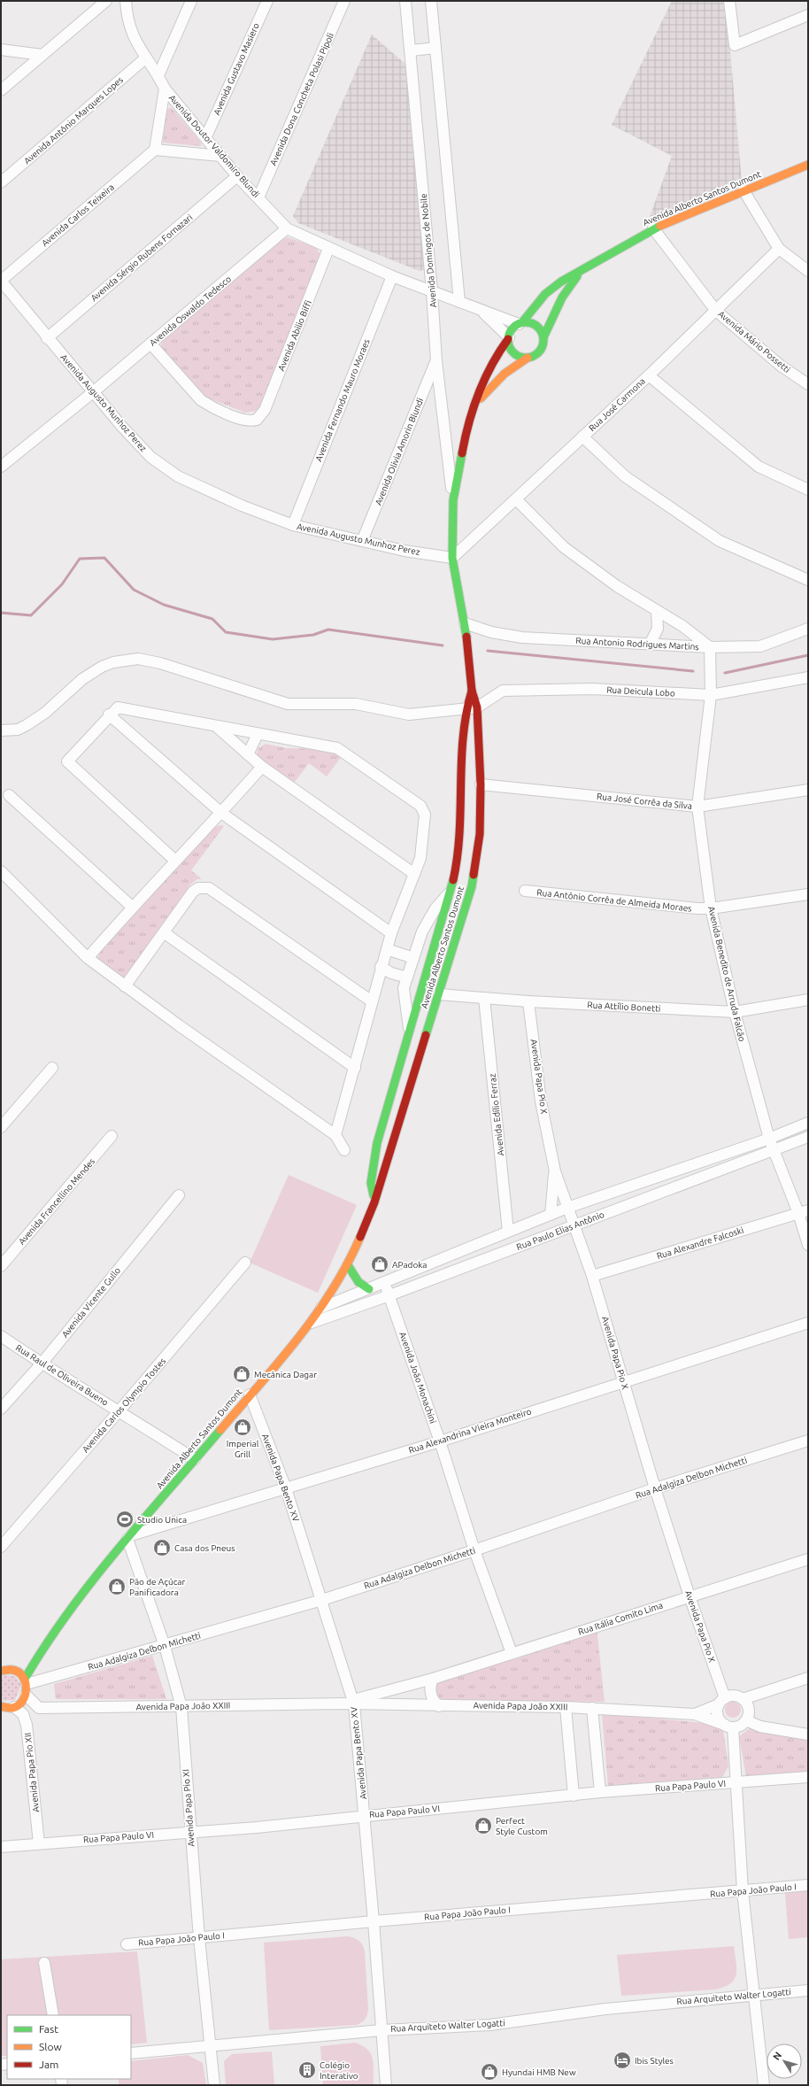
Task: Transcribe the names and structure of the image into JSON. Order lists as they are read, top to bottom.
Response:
{
  "streets": {
    "street": [
      "Avenida Gustavo Masiero",
      "Avenida Dona Concheta Polasi Pipoli",
      "Avenida Antônio Marques Lopes",
      "Avenida Doutor Valdomiro Blundi",
      "Avenida Alberto Santos Dumont",
      "Avenida Carlos Teixeira",
      "Avenida Domingos de Nobile",
      "Avenida Sérgio Rubens Fornazari",
      "Avenida Oswaldo Tedesco",
      "Avenida Abilio Biffi",
      "Avenida Mário Possetti",
      "Avenida Fernando Mauro Moraes",
      "Avenida Augusto Munhoz Perez",
      "Rua José Carmona",
      "Avenida Olivia Amorin Blundi",
      "Rua Antonio Rodrigues Martins",
      "Rua Deicula Lobo",
      "Rua José Corrêa da Silva",
      "Rua Antônio Corrêa de Almeida Moraes",
      "Avenida Benedito de Arruda Falcão",
      "Rua Attílio Bonetti",
      "Avenida Papa Pio X",
      "Avenida Edílio Ferraz",
      "Avenida Francellino Mendes",
      "Rua Paulo Elias Antônio",
      "Rua Alexandre Falcoski",
      "Avenida Vicente Gullo",
      "Rua Raul de Oliveira Bueno",
      "Avenida João Monachini",
      "Avenida Carlos Olympio Tostes",
      "Rua Alexandrina Vieira Monteiro",
      "Avenida Papa Bento XV",
      "Rua Adalgiza Delbon Michetti",
      "Rua Itália Comito Lima",
      "Avenida Papa João XXIII",
      "Avenida Papa Pio XII",
      "Rua Papa Paulo VI",
      "Avenida Papa Pio XI",
      "Rua Papa João Paulo I",
      "Rua Arquiteto Walter Logatti"
    ]
  },
  "crossings": [
    ["Avenida Gustavo Masiero", "Avenida Doutor Valdomiro Blundi"],
    ["Avenida Dona Concheta Polasi Pipoli", "Avenida Doutor Valdomiro Blundi"],
    ["Avenida Antônio Marques Lopes", "Avenida Doutor Valdomiro Blundi"],
    ["Avenida Doutor Valdomiro Blundi", "Avenida Alberto Santos Dumont"],
    ["Avenida Doutor Valdomiro Blundi", "Avenida Domingos de Nobile"],
    ["Avenida Doutor Valdomiro Blundi", "Avenida Sérgio Rubens Fornazari"],
    ["Avenida Doutor Valdomiro Blundi", "Avenida Oswaldo Tedesco"],
    ["Avenida Doutor Valdomiro Blundi", "Avenida Abilio Biffi"],
    ["Avenida Doutor Valdomiro Blundi", "Avenida Fernando Mauro Moraes"],
    ["Avenida Alberto Santos Dumont", "Avenida Domingos de Nobile"],
    ["Avenida Alberto Santos Dumont", "Avenida Mário Possetti"],
    ["Avenida Alberto Santos Dumont", "Avenida Augusto Munhoz Perez"],
    ["Avenida Alberto Santos Dumont", "Rua José Carmona"],
    ["Avenida Alberto Santos Dumont", "Rua Antonio Rodrigues Martins"],
    ["Avenida Alberto Santos Dumont", "Rua Deicula Lobo"],
    ["Avenida Alberto Santos Dumont", "Rua José Corrêa da Silva"],
    ["Avenida Alberto Santos Dumont", "Rua Attílio Bonetti"],
    ["Avenida Alberto Santos Dumont", "Rua Paulo Elias Antônio"],
    ["Avenida Alberto Santos Dumont", "Rua Raul de Oliveira Bueno"],
    ["Avenida Alberto Santos Dumont", "Rua Alexandrina Vieira Monteiro"],
    ["Avenida Alberto Santos Dumont", "Avenida Papa Bento XV"],
    ["Avenida Alberto Santos Dumont", "Rua Adalgiza Delbon Michetti"],
    ["Avenida Alberto Santos Dumont", "Avenida Papa João XXIII"],
    ["Avenida Alberto Santos Dumont", "Avenida Papa Pio XII"],
    ["Avenida Alberto Santos Dumont", "Avenida Papa Pio XI"],
    ["Avenida Carlos Teixeira", "Avenida Augusto Munhoz Perez"],
    ["Avenida Domingos de Nobile", "Avenida Olivia Amorin Blundi"],
    ["Avenida Sérgio Rubens Fornazari", "Avenida Augusto Munhoz Perez"],
    ["Avenida Oswaldo Tedesco", "Avenida Abilio Biffi"],
    ["Avenida Oswaldo Tedesco", "Avenida Augusto Munhoz Perez"],
    ["Avenida Mário Possetti", "Rua José Carmona"],
    ["Avenida Fernando Mauro Moraes", "Avenida Augusto Munhoz Perez"],
    ["Avenida Augusto Munhoz Perez", "Rua José Carmona"],
    ["Avenida Augusto Munhoz Perez", "Avenida Olivia Amorin Blundi"],
    ["Rua Antonio Rodrigues Martins", "Avenida Benedito de Arruda Falcão"],
    ["Rua Deicula Lobo", "Avenida Benedito de Arruda Falcão"],
    ["Rua José Corrêa da Silva", "Avenida Benedito de Arruda Falcão"],
    ["Rua Antônio Corrêa de Almeida Moraes", "Avenida Benedito de Arruda Falcão"],
    ["Avenida Benedito de Arruda Falcão", "Rua Attílio Bonetti"],
    ["Avenida Benedito de Arruda Falcão", "Rua Paulo Elias Antônio"],
    ["Avenida Benedito de Arruda Falcão", "Rua Alexandre Falcoski"],
    ["Rua Attílio Bonetti", "Avenida Papa Pio X"],
    ["Rua Attílio Bonetti", "Avenida Edílio Ferraz"],
    ["Avenida Papa Pio X", "Rua Paulo Elias Antônio"],
    ["Avenida Papa Pio X", "Rua Alexandre Falcoski"],
    ["Avenida Papa Pio X", "Rua Alexandrina Vieira Monteiro"],
    ["Avenida Papa Pio X", "Rua Adalgiza Delbon Michetti"],
    ["Avenida Papa Pio X", "Rua Itália Comito Lima"],
    ["Avenida Papa Pio X", "Avenida Papa João XXIII"],
    ["Avenida Edílio Ferraz", "Rua Paulo Elias Antônio"],
    ["Rua Paulo Elias Antônio", "Avenida João Monachini"],
    ["Avenida Vicente Gullo", "Rua Raul de Oliveira Bueno"],
    ["Rua Raul de Oliveira Bueno", "Avenida Carlos Olympio Tostes"],
    ["Avenida João Monachini", "Rua Alexandrina Vieira Monteiro"],
    ["Avenida João Monachini", "Rua Adalgiza Delbon Michetti"],
    ["Avenida João Monachini", "Rua Itália Comito Lima"],
    ["Rua Alexandrina Vieira Monteiro", "Avenida Papa Bento XV"],
    ["Rua Alexandrina Vieira Monteiro", "Avenida Papa Pio XI"],
    ["Avenida Papa Bento XV", "Rua Adalgiza Delbon Michetti"],
    ["Avenida Papa Bento XV", "Rua Itália Comito Lima"],
    ["Avenida Papa Bento XV", "Avenida Papa João XXIII"],
    ["Avenida Papa Bento XV", "Rua Papa Paulo VI"],
    ["Avenida Papa Bento XV", "Rua Papa João Paulo I"],
    ["Avenida Papa Bento XV", "Rua Arquiteto Walter Logatti"],
    ["Rua Adalgiza Delbon Michetti", "Avenida Papa João XXIII"],
    ["Rua Adalgiza Delbon Michetti", "Avenida Papa Pio XI"],
    ["Rua Itália Comito Lima", "Avenida Papa João XXIII"],
    ["Avenida Papa João XXIII", "Avenida Papa Pio XI"],
    ["Avenida Papa Pio XII", "Rua Papa Paulo VI"],
    ["Rua Papa Paulo VI", "Avenida Papa Pio XI"],
    ["Avenida Papa Pio XI", "Rua Papa João Paulo I"],
    ["Avenida Papa Pio XI", "Rua Arquiteto Walter Logatti"]
  ],
  "places": {
    "shop": [
      "APadoka",
      "Mecânica Dagar",
      "Imperial Grill",
      "Casa dos Pneus",
      "Pão de Açúcar Panificadora",
      "Perfect Style Custom",
      "Hyundai HMB New"
    ],
    "sports": ["Studio Unica"],
    "hotel": ["Ibis Styles"],
    "building": ["Colégio Interativo"]
  },
  "legend": ["Fast", "Slow", "Jam"],
  "north": "top left"
}
